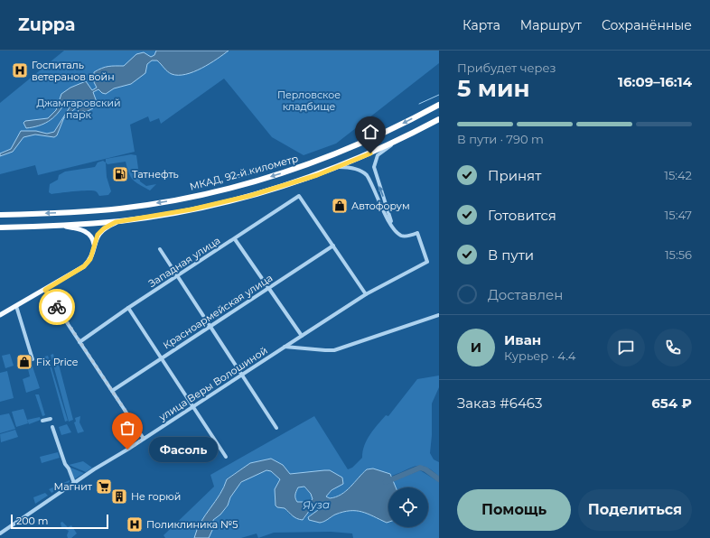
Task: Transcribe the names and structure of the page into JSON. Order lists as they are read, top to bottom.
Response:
{
  "streets": {
    "highway": ["МКАД, 92-й километр"],
    "street": ["Западная улица", "Красноармейская улица", "улица Веры Волошиной"]
  },
  "crossings": [
    ["Западная улица", "Красноармейская улица"]
  ],
  "water": ["Яуза"],
  "parks": ["Перловское кладбище", "Джамгаровский парк"],
  "places": {
    "hospital": ["Госпиталь ветеранов войн", "Поликлиника №5"],
    "fuel station": ["Татнефть"],
    "shop": ["Автофорум", "Fix Price"],
    "other": ["Фасоль"],
    "supermarket": ["Магнит"],
    "building": ["Не горюй"]
  },
  "scale_bar": "200 m",
  "page": {
    "header": "Zuppa",
    "nav": ["Карта", "Маршрут", "Сохранённые"],
    "heading": ["5 мин", "Прибудет через", "16:09–16:14"],
    "panel": [
      "Иван",
      "Курьер · 4.4",
      "Заказ #6463",
      "654 ₽"
    ],
    "bar": "В пути · 790 m",
    "list": [
      ["Принят", "15:42"],
      ["Готовится", "15:47"],
      ["В пути", "15:56"],
      "Доставлен"
    ],
    "round": "И",
    "bubble": "Фасоль",
    "buttons": ["Помощь", "Поделиться"],
    "scale": "200 m"
  }
}
